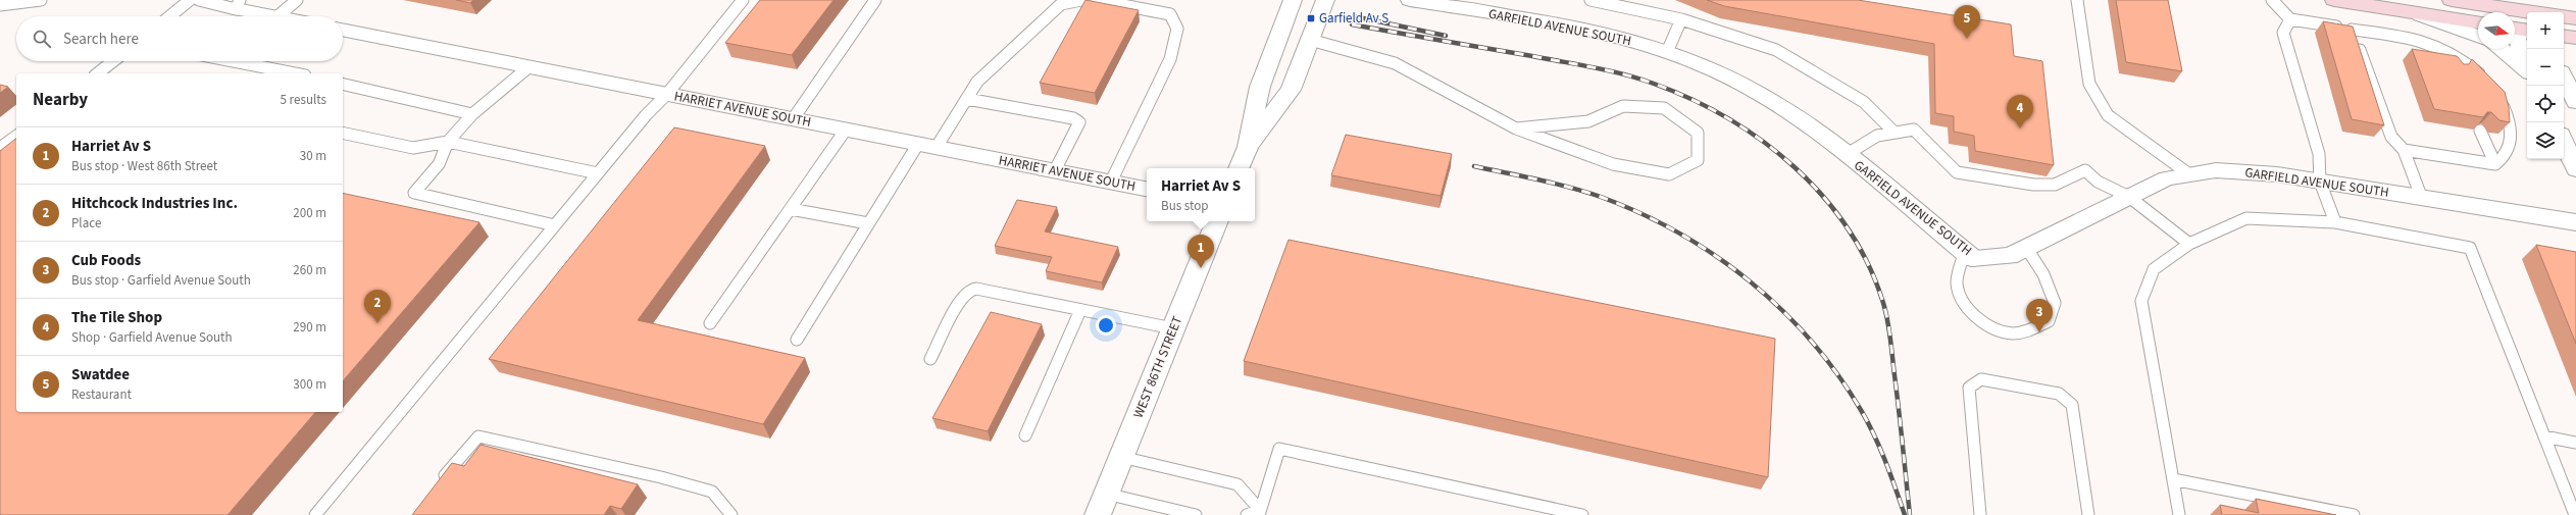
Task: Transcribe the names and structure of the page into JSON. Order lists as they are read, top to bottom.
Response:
{
  "streets": {
    "street": ["GARFIELD AVENUE SOUTH", "HARRIET AVENUE SOUTH", "WEST 86TH STREET"]
  },
  "places": {
    "transit": ["Garfield Av S"]
  },
  "north": "right",
  "page": {
    "pins": [
      "5",
      "4",
      "1",
      "2",
      "3"
    ],
    "map_buttons": ["+", "−"],
    "search": "Search here",
    "heading": ["Nearby", "5 results"],
    "list": [
      {
        "mark": "1",
        "name": "Harriet Av S",
        "note": "Bus stop · West 86th Street",
        "value": "30 m"
      },
      {
        "mark": "2",
        "name": "Hitchcock Industries Inc.",
        "note": "Place",
        "value": "200 m"
      },
      {
        "mark": "3",
        "name": "Cub Foods",
        "note": "Bus stop · Garfield Avenue South",
        "value": "260 m"
      },
      {
        "mark": "4",
        "name": "The Tile Shop",
        "note": "Shop · Garfield Avenue South",
        "value": "290 m"
      },
      {
        "mark": "5",
        "name": "Swatdee",
        "note": "Restaurant",
        "value": "300 m"
      }
    ],
    "popup": ["Harriet Av S", "Bus stop"]
  }
}
